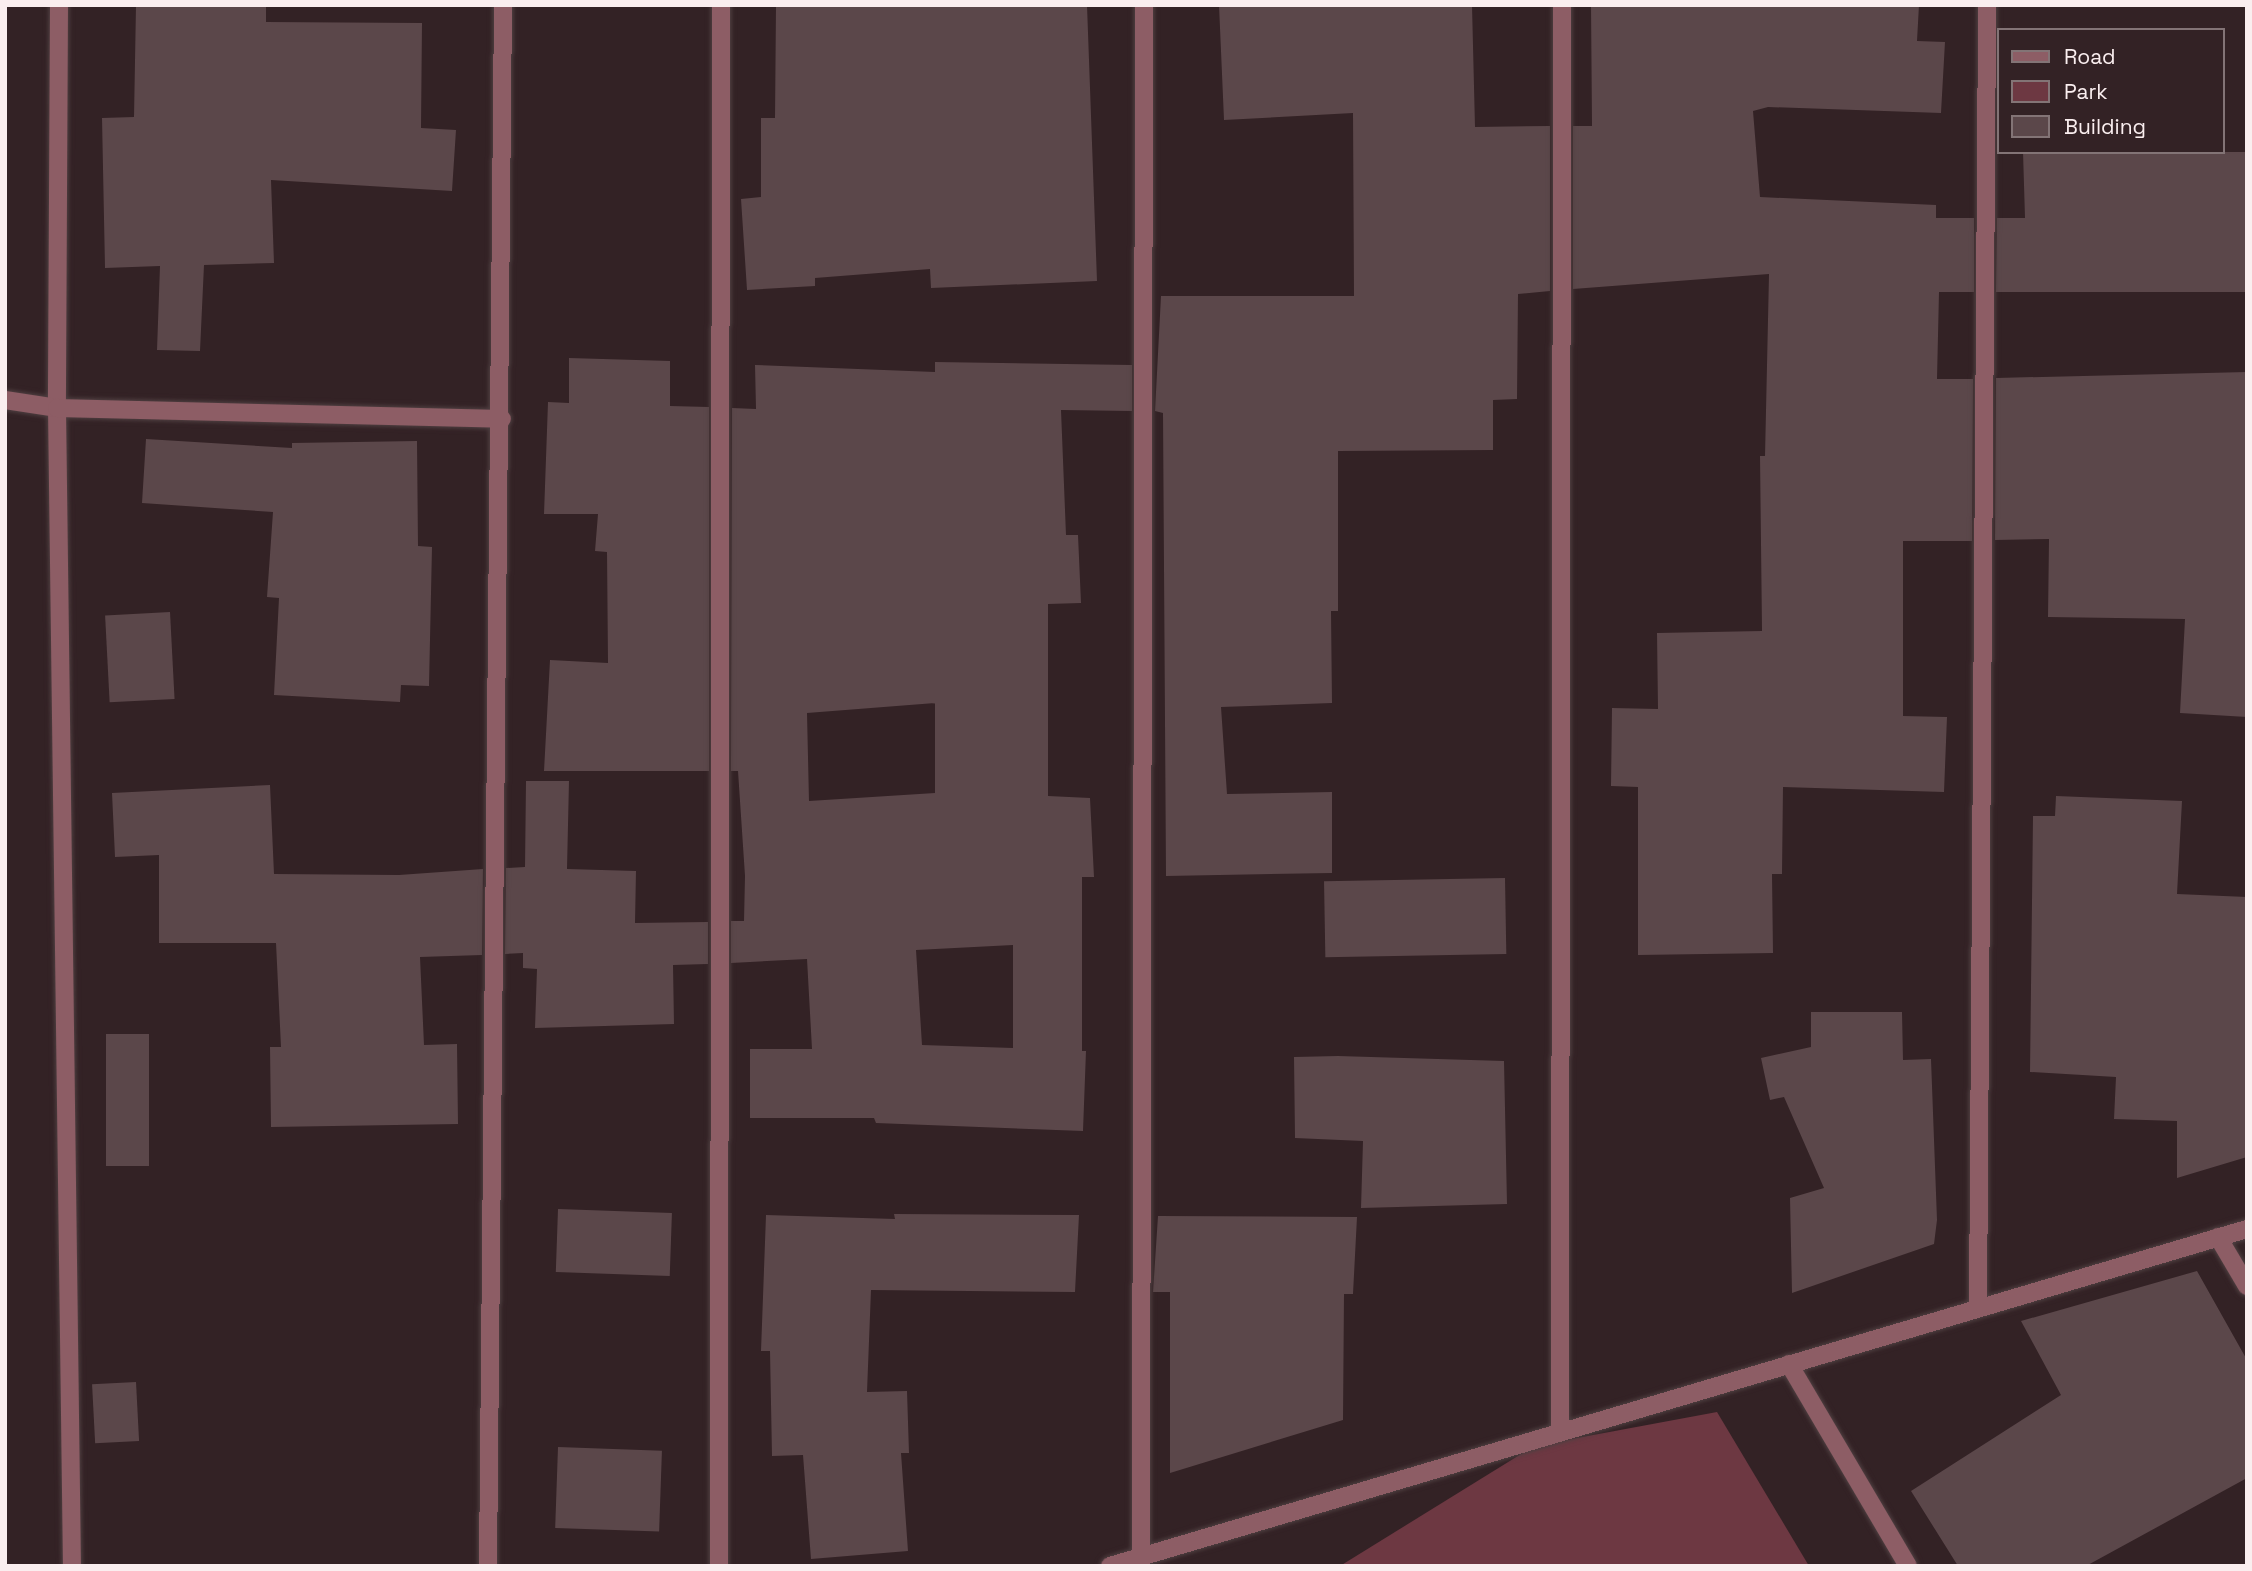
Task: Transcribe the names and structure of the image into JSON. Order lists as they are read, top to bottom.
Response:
{
  "legend": ["Road", "Park", "Building"]
}
